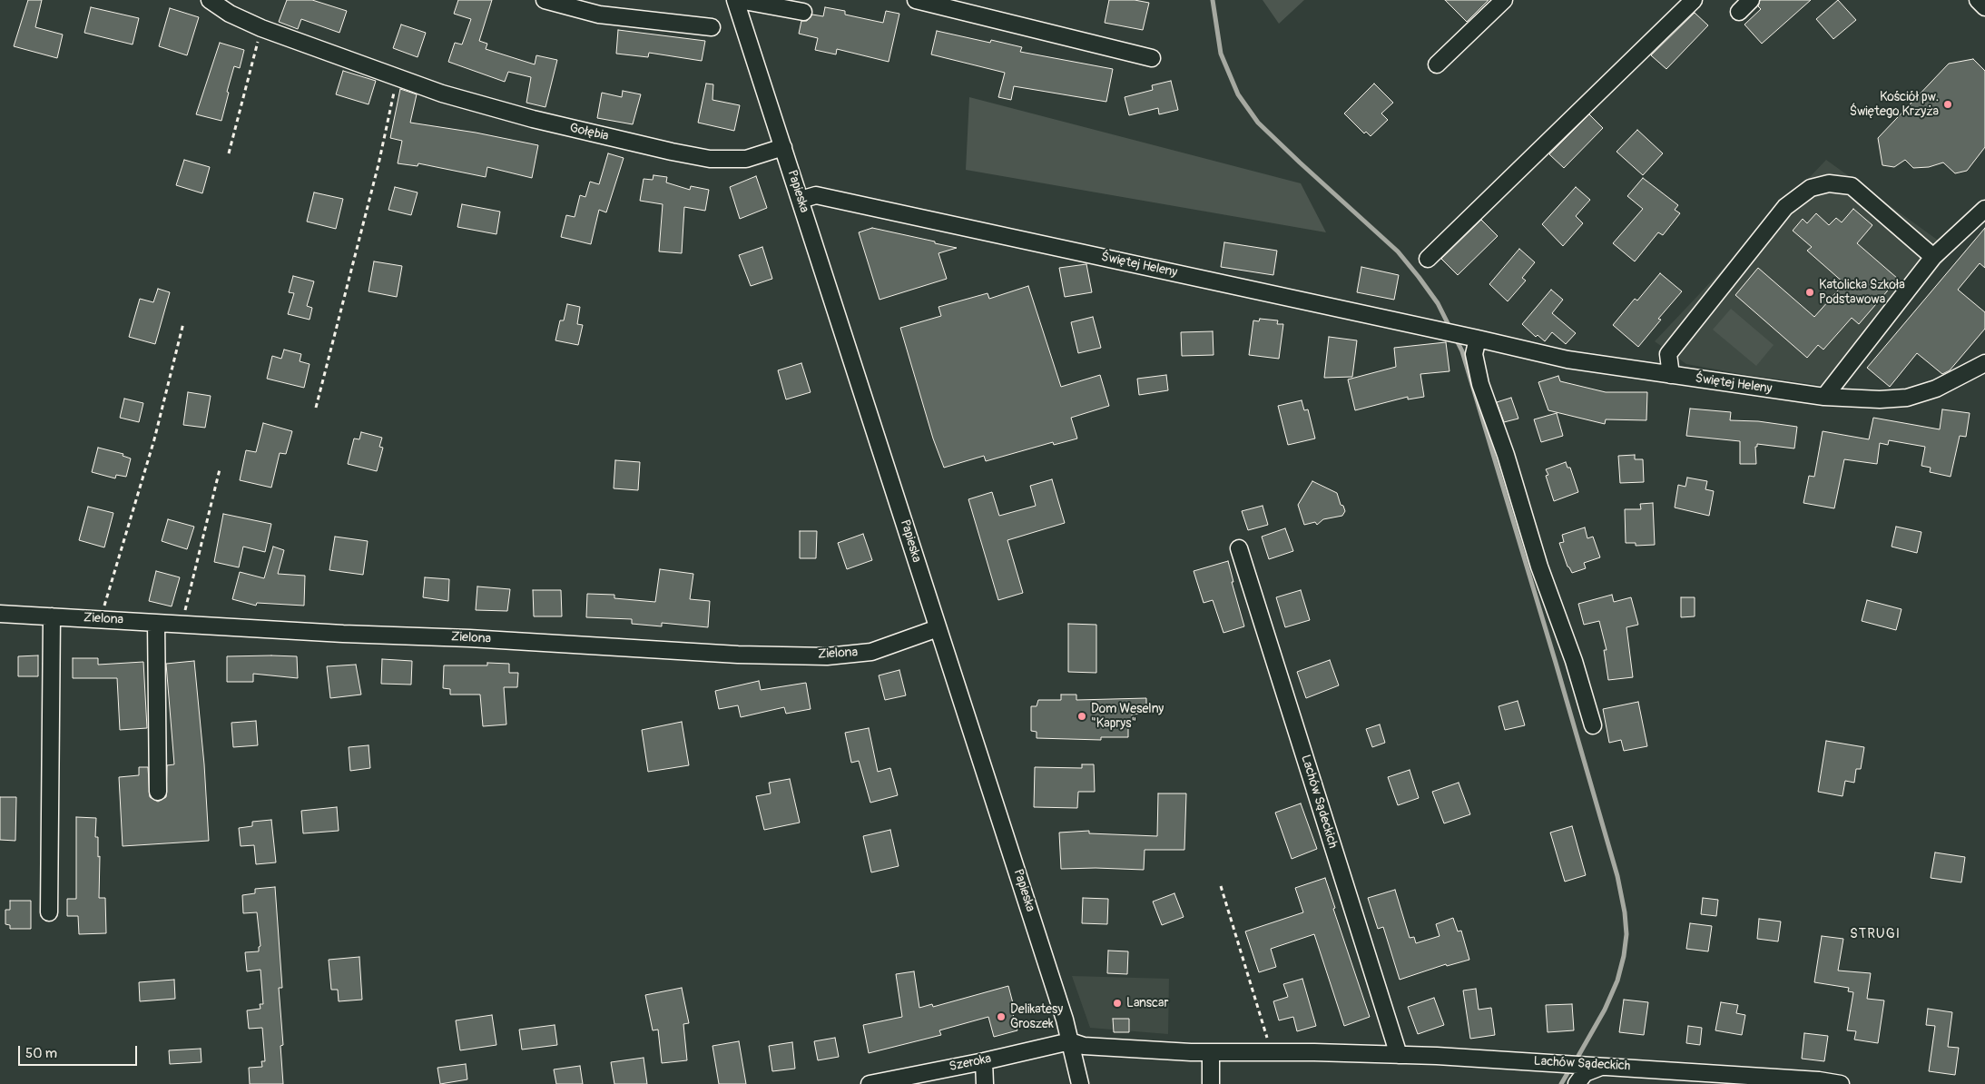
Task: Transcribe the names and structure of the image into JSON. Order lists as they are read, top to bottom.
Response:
{
  "streets": {
    "street": [
      "Gołębia",
      "Papieska",
      "Świętej Heleny",
      "Zielona",
      "Lachów Sądeckich",
      "Szeroka"
    ]
  },
  "crossings": [
    ["Gołębia", "Papieska"],
    ["Papieska", "Świętej Heleny"],
    ["Papieska", "Zielona"],
    ["Papieska", "Lachów Sądeckich"],
    ["Papieska", "Szeroka"],
    ["Lachów Sądeckich", "Szeroka"]
  ],
  "districts": ["STRUGI"],
  "places": [
    "Kościół pw. Świętego Krzyża",
    "Katolicka Szkoła Podstawowa",
    "Dom Weselny \"Kaprys\"",
    "Lanscar",
    "Delikatesy Groszek"
  ],
  "scale_bar": "50 m"
}
